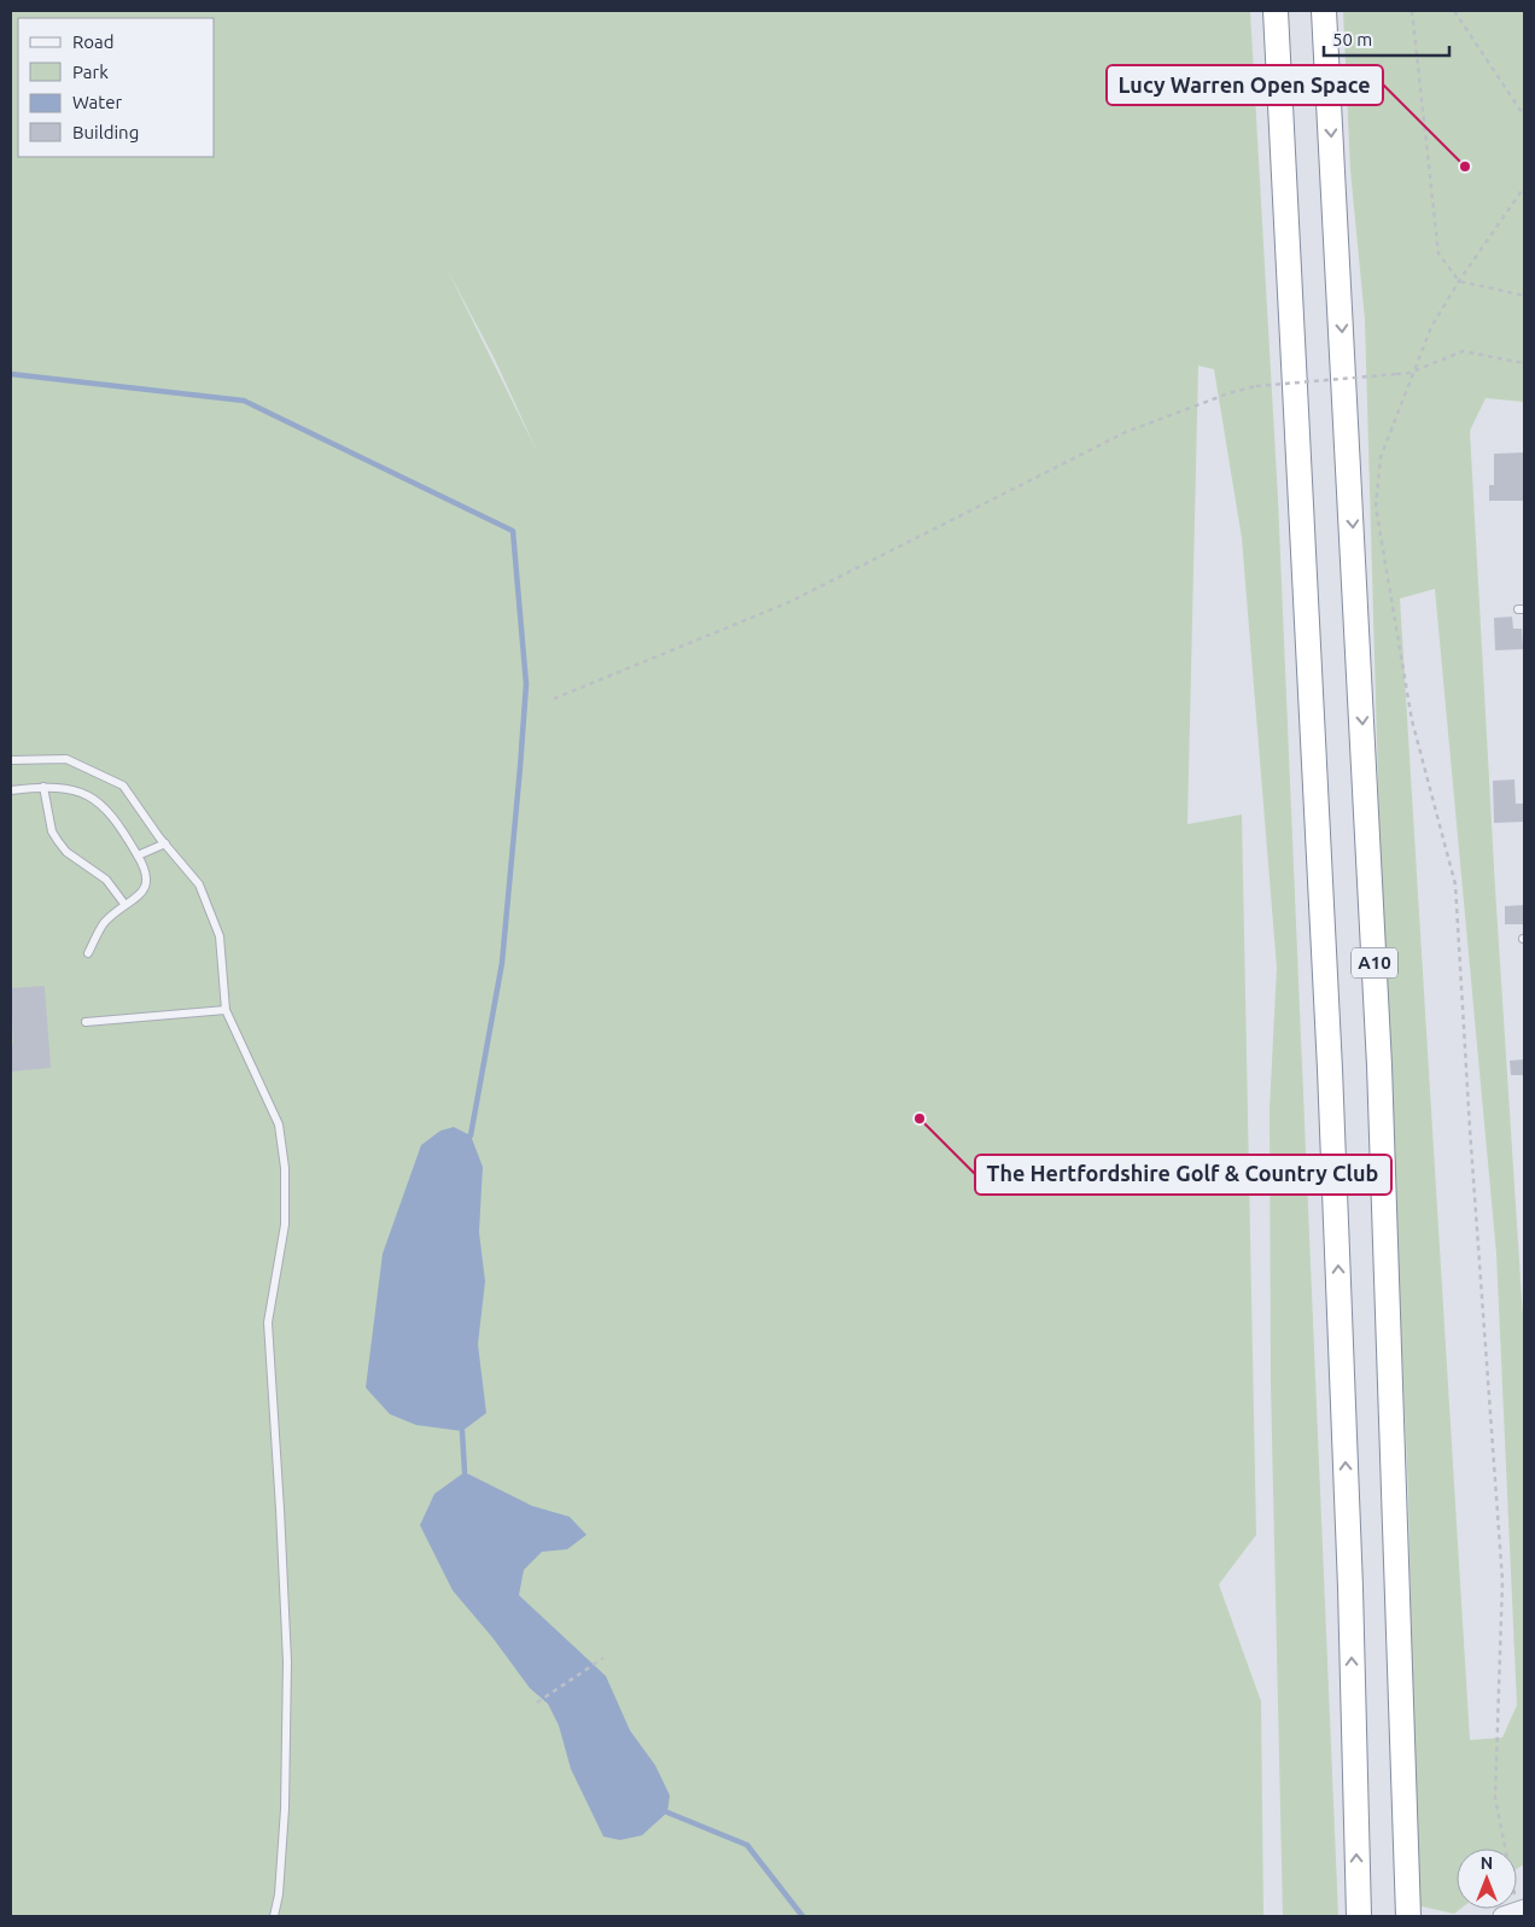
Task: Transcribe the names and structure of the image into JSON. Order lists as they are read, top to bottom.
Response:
{
  "streets": {
    "highway": ["A10"]
  },
  "places": ["Lucy Warren Open Space", "The Hertfordshire Golf & Country Club"],
  "legend": [
    "Road",
    "Park",
    "Water",
    "Building"
  ],
  "scale_bar": "50 m",
  "north": "top"
}
